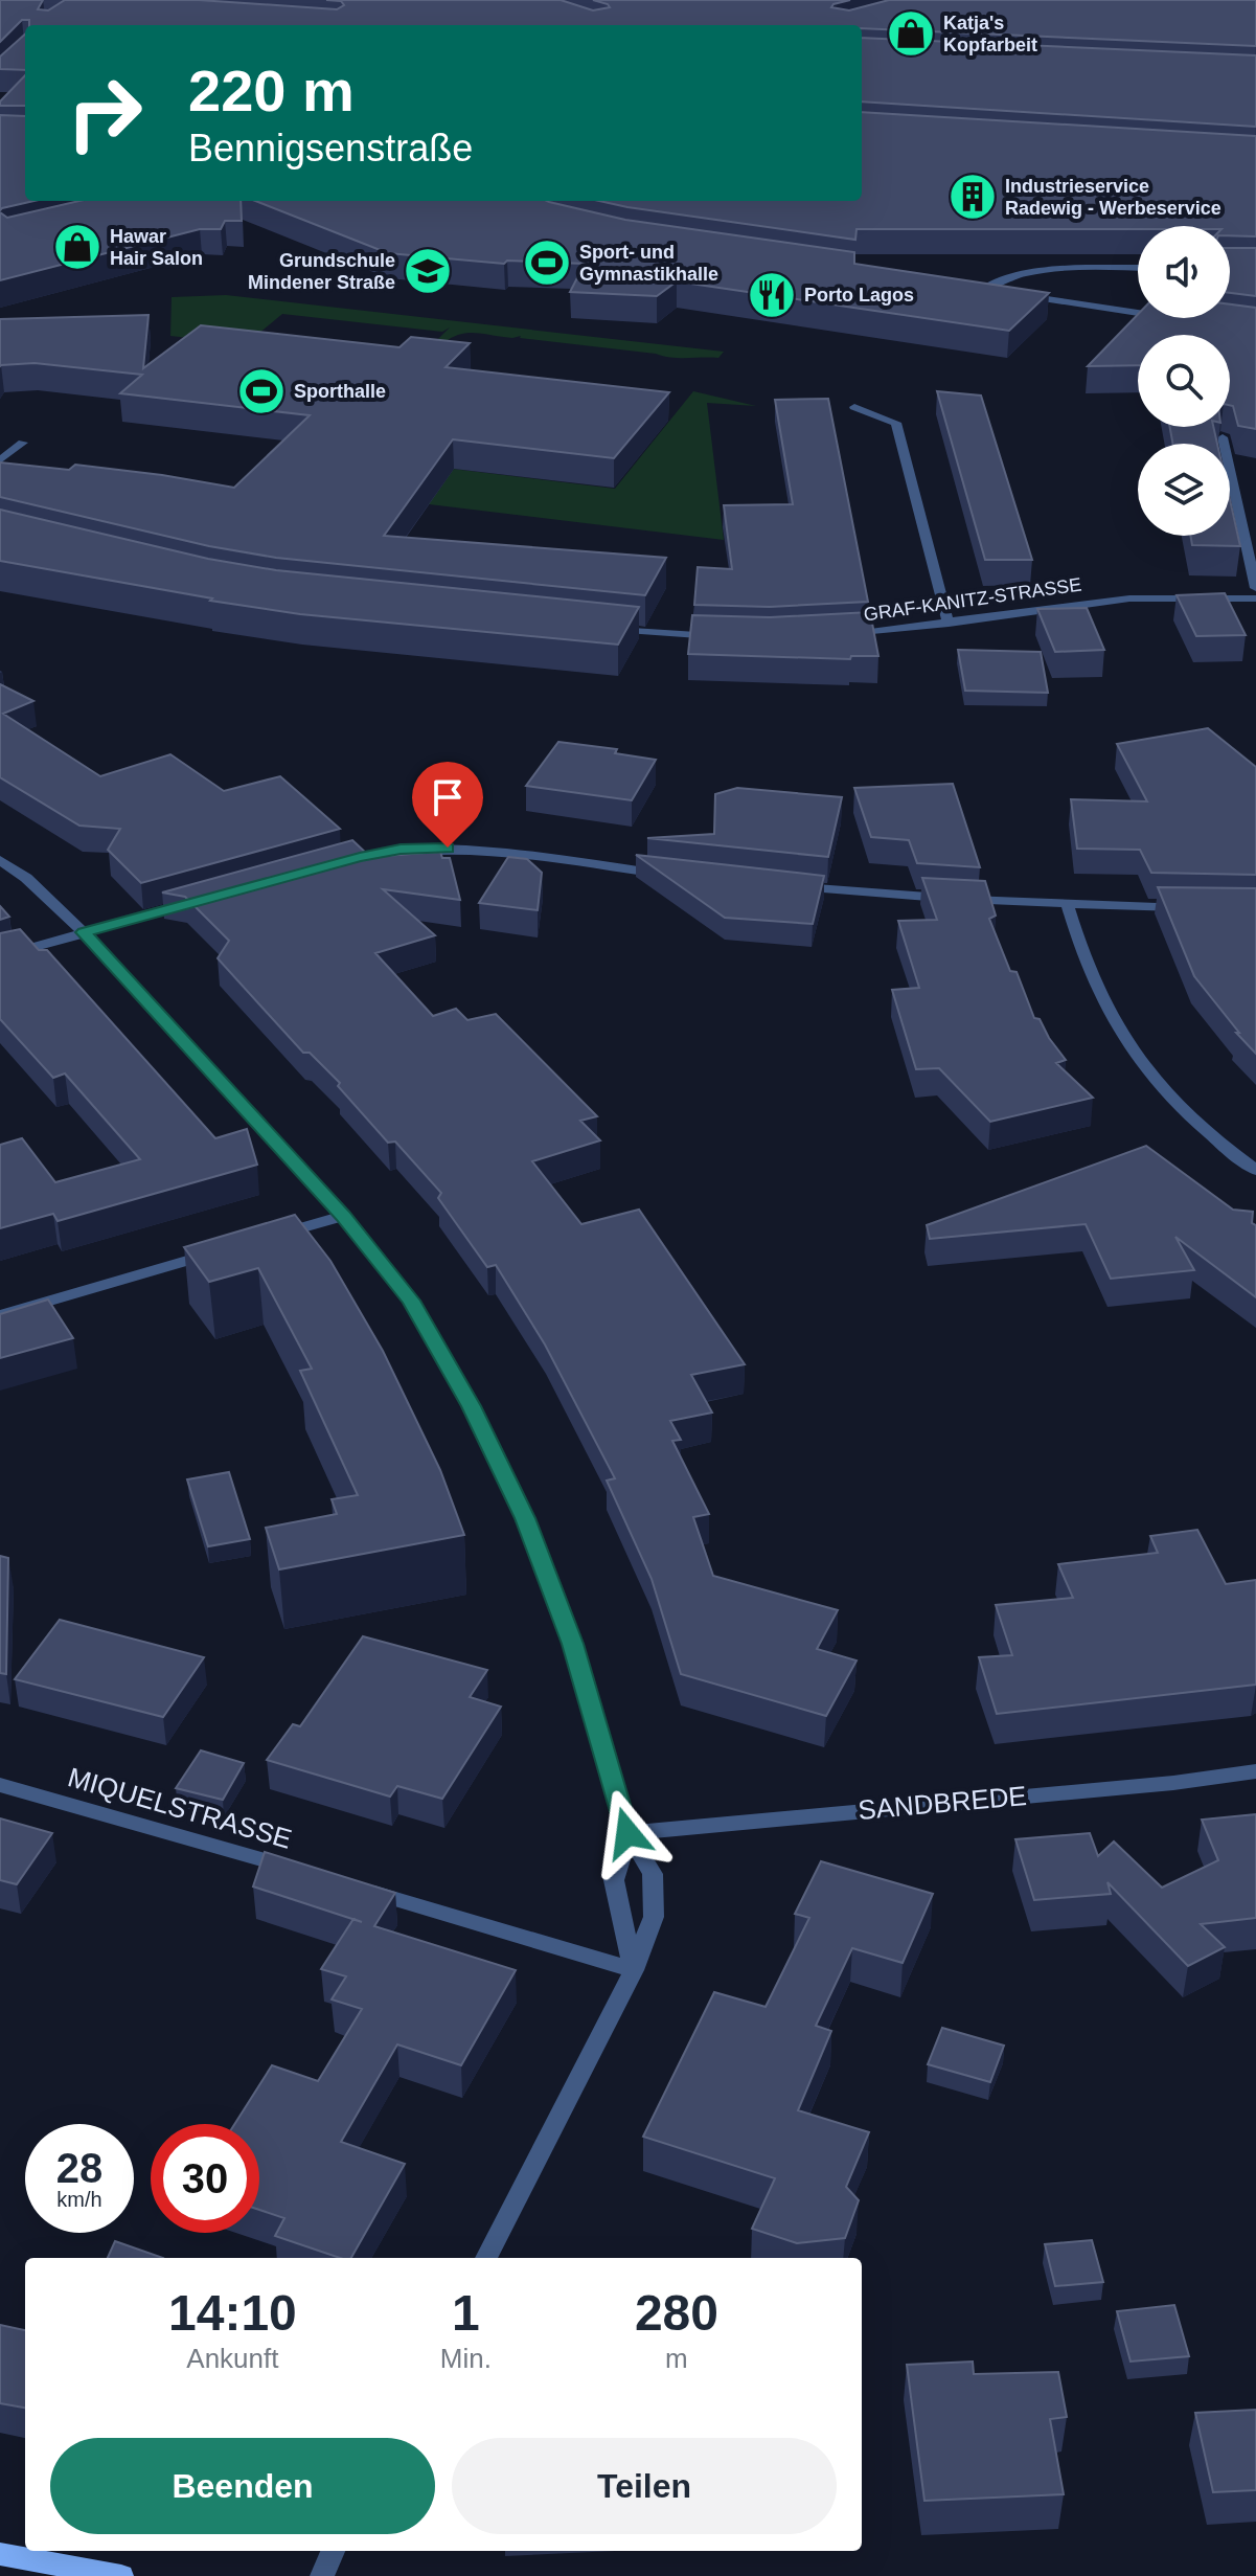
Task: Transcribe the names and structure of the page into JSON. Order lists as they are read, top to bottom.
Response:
{
  "streets": {
    "street": ["GRAF-KANITZ-STRASSE", "SANDBREDE", "MIQUELSTRASSE"]
  },
  "places": {
    "shop": ["Katja's Kopfarbeit", "Hawar Hair Salon"],
    "building": ["Industrieservice Radewig - Werbeservice"],
    "sports": ["Sport- und Gymnastikhalle", "Sporthalle"],
    "school or university": ["Grundschule Mindener Straße"],
    "restaurant": ["Porto Lagos"]
  },
  "page": {
    "turn": ["220 m", "Bennigsenstraße"],
    "speed": "28 km/h",
    "limit": "30",
    "eta": [
      "14:10",
      "Ankunft",
      "1",
      "Min.",
      "280",
      "m"
    ],
    "buttons": ["Beenden", "Teilen"]
  }
}
